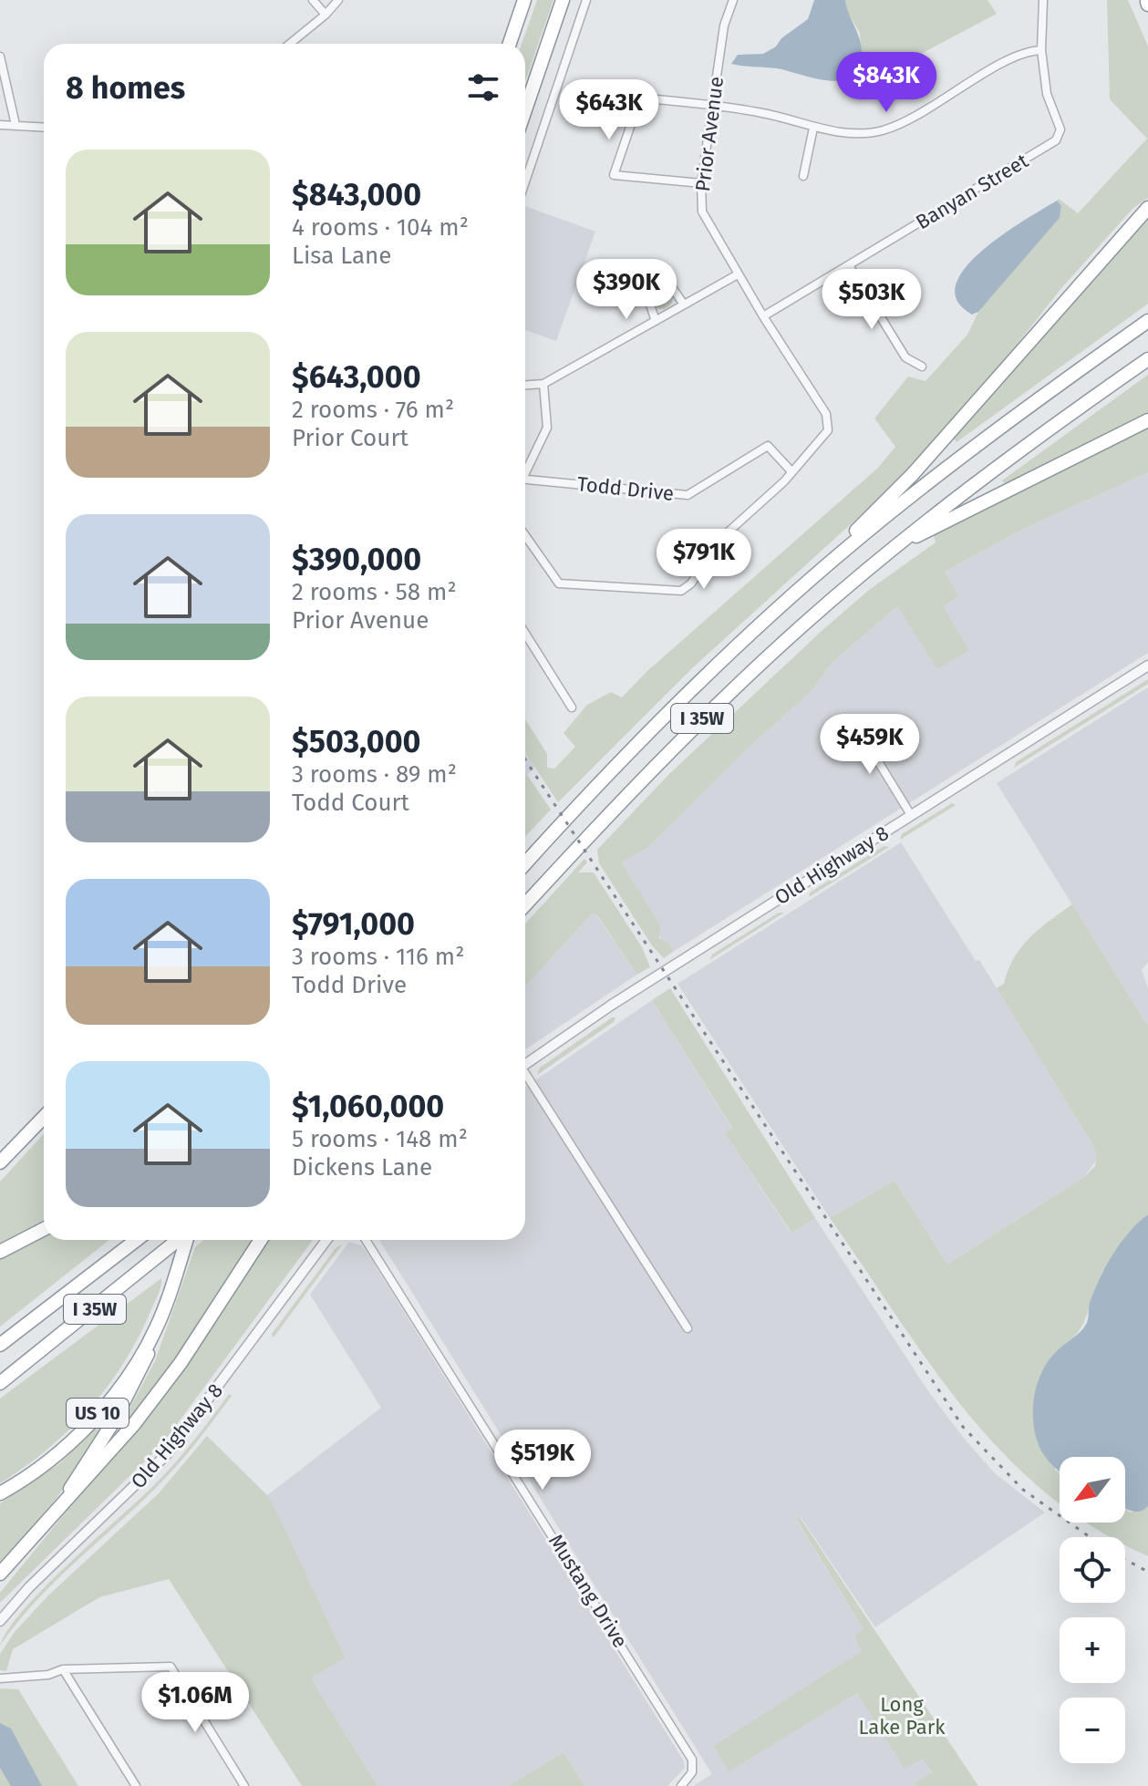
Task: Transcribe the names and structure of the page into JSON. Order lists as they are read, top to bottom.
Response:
{
  "streets": {
    "highway": ["I 35W", "US 10"],
    "street": [
      "Prior Avenue",
      "Banyan Street",
      "Todd Drive",
      "Old Highway 8",
      "Mustang Drive"
    ]
  },
  "parks": ["Long Lake Park"],
  "north": "bottom left",
  "page": {
    "heading": "8 homes",
    "price": [
      "$843K",
      "$643K",
      "$390K",
      "$503K",
      "$791K",
      "$459K",
      "$519K",
      "$1.06M"
    ],
    "list": [
      {
        "name": "$843,000",
        "note": "4 rooms · 104 m² · Lisa Lane"
      },
      {
        "name": "$643,000",
        "note": "2 rooms · 76 m² · Prior Court"
      },
      {
        "name": "$390,000",
        "note": "2 rooms · 58 m² · Prior Avenue"
      },
      {
        "name": "$503,000",
        "note": "3 rooms · 89 m² · Todd Court"
      },
      {
        "name": "$791,000",
        "note": "3 rooms · 116 m² · Todd Drive"
      },
      {
        "name": "$1,060,000",
        "note": "5 rooms · 148 m² · Dickens Lane"
      }
    ],
    "map_buttons": ["+", "−"]
  }
}
